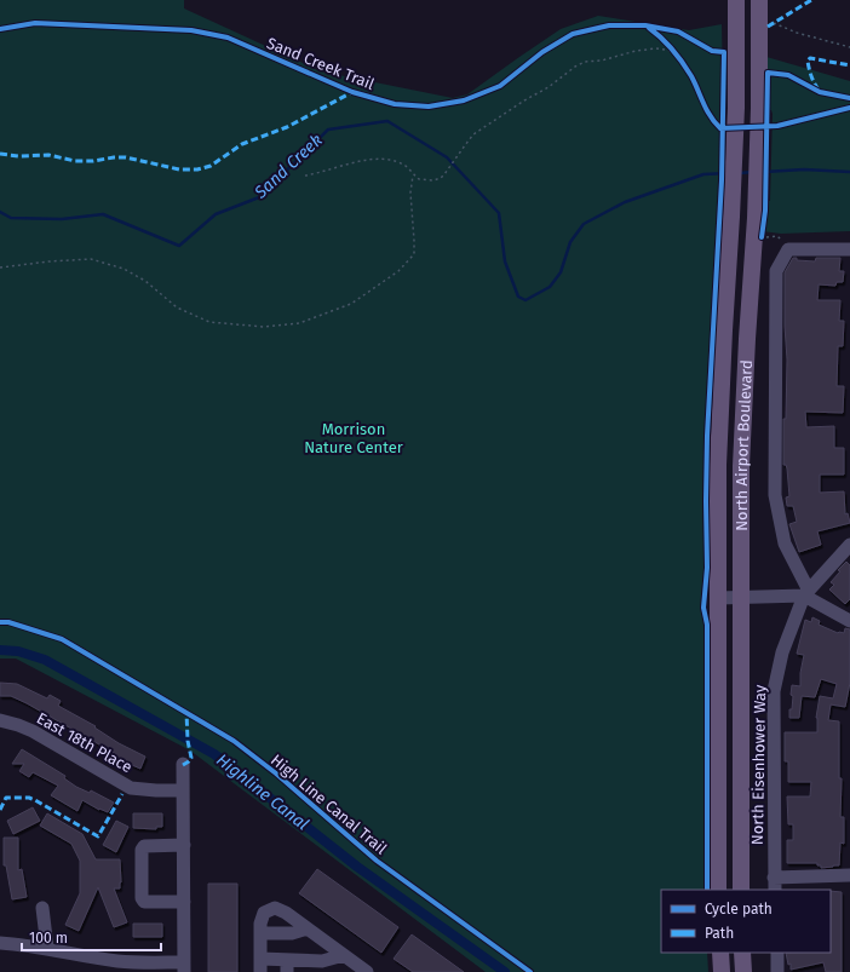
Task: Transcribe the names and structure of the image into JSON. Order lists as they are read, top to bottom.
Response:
{
  "streets": {
    "main road": ["North Airport Boulevard"],
    "street": ["East 18th Place", "North Eisenhower Way"],
    "cycle path": ["Sand Creek Trail", "High Line Canal Trail"]
  },
  "water": ["Sand Creek", "Highline Canal"],
  "parks": ["Morrison Nature Center"],
  "legend": ["Cycle path", "Path"],
  "scale_bar": "100 m"
}
